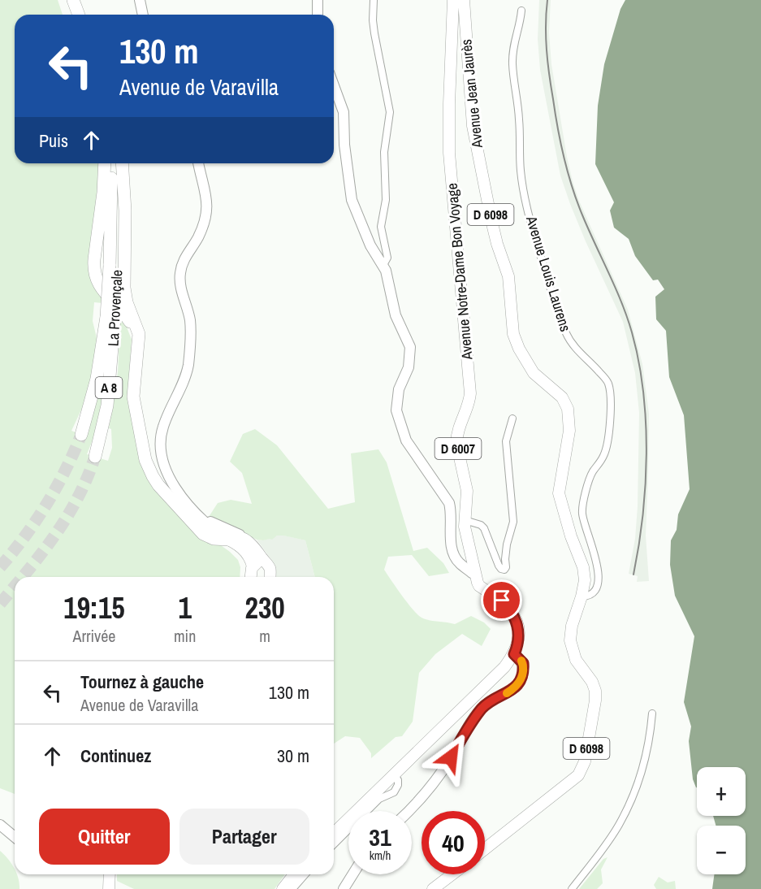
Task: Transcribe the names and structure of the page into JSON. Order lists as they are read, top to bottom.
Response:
{
  "streets": {
    "highway": ["La Provençale", "A 8"],
    "main road": [
      "Avenue Jean Jaurès",
      "D 6098",
      "Avenue Notre-Dame Bon Voyage",
      "D 6007"
    ],
    "street": ["Avenue Louis Laurens"]
  },
  "crossings": [
    ["Avenue Jean Jaurès", "D 6098"],
    ["Avenue Jean Jaurès", "Avenue Louis Laurens"],
    ["D 6098", "Avenue Louis Laurens"]
  ],
  "page": {
    "turn": ["130 m", "Avenue de Varavilla"],
    "then": "Puis",
    "eta": [
      "19:15",
      "Arrivée",
      "1",
      "min",
      "230",
      "m"
    ],
    "list": [
      {
        "name": "Tournez à gauche",
        "note": "Avenue de Varavilla",
        "value": "130 m"
      },
      {
        "name": "Continuez",
        "value": "30 m"
      }
    ],
    "map_buttons": ["+", "−"],
    "buttons": ["Quitter", "Partager"],
    "speed": "31 km/h",
    "limit": "40"
  }
}
